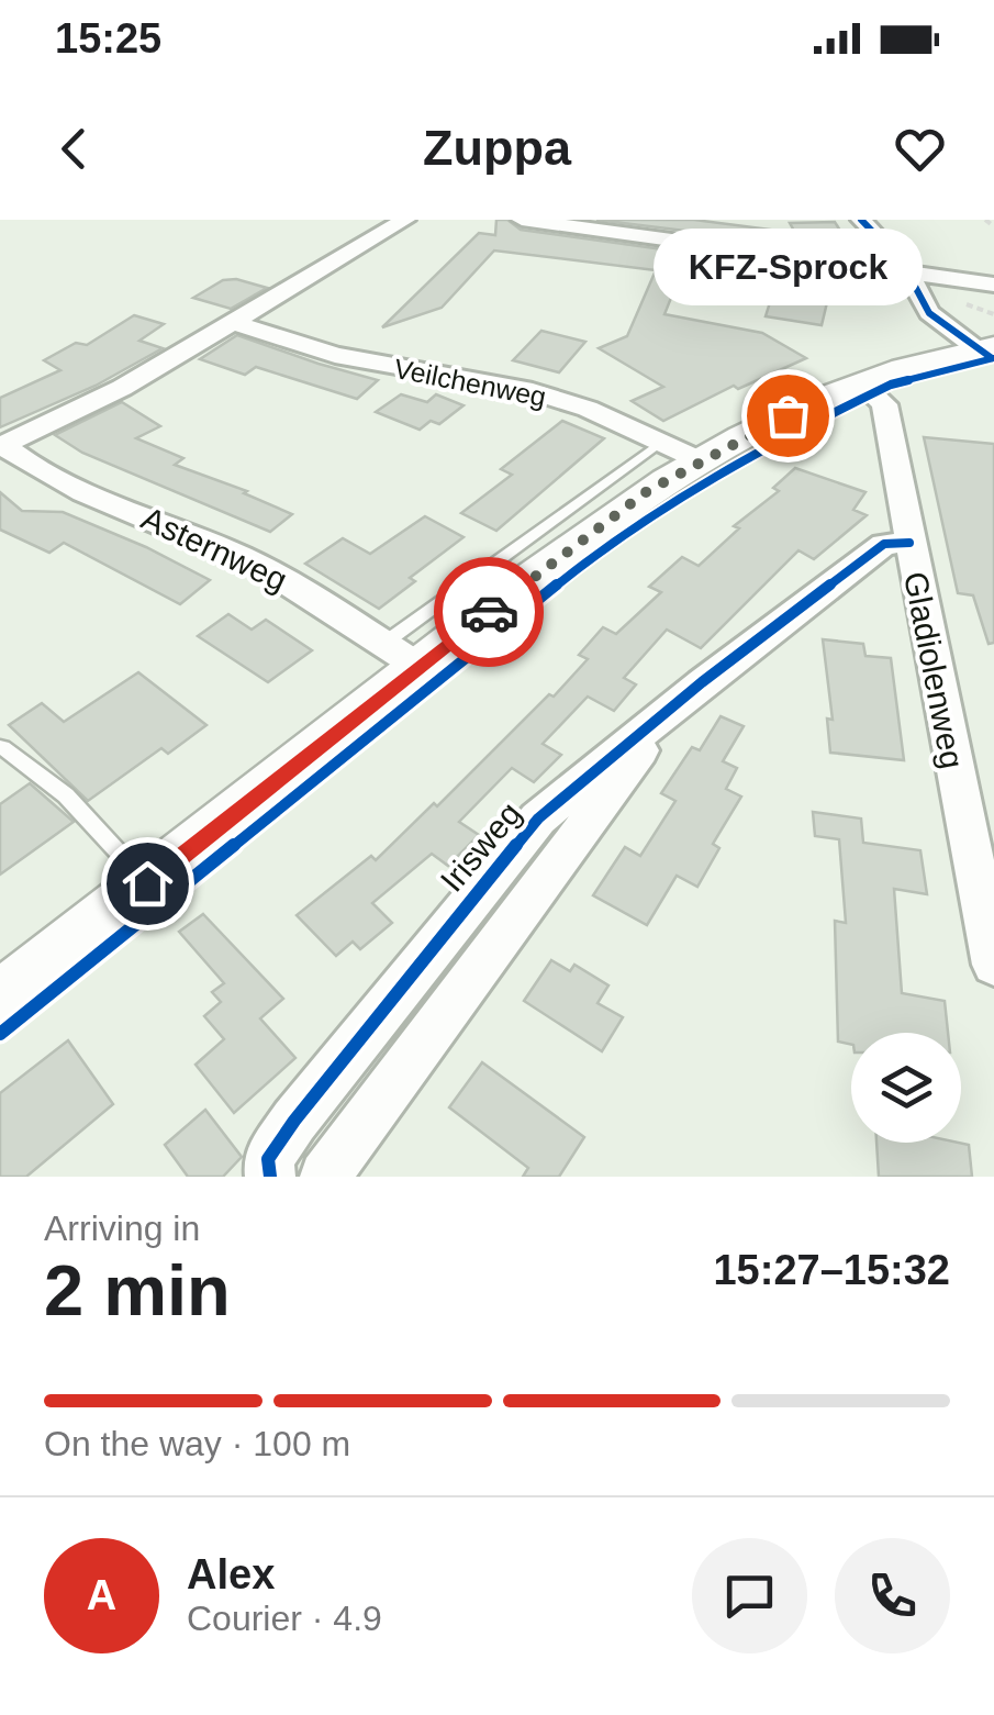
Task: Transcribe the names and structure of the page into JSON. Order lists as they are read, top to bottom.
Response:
{
  "streets": {
    "street": [
      "Veilchenweg",
      "Asternweg",
      "Gladiolenweg",
      "Irisweg"
    ]
  },
  "crossings": [
    ["Gladiolenweg", "Irisweg"]
  ],
  "places": ["KFZ-Sprock"],
  "page": {
    "status": "15:25",
    "header": "Zuppa",
    "bubble": "KFZ-Sprock",
    "heading": ["2 min", "Arriving in", "15:27–15:32"],
    "panel": ["Alex", "Courier · 4.9"],
    "bar": "On the way · 100 m",
    "round": "A"
  }
}
